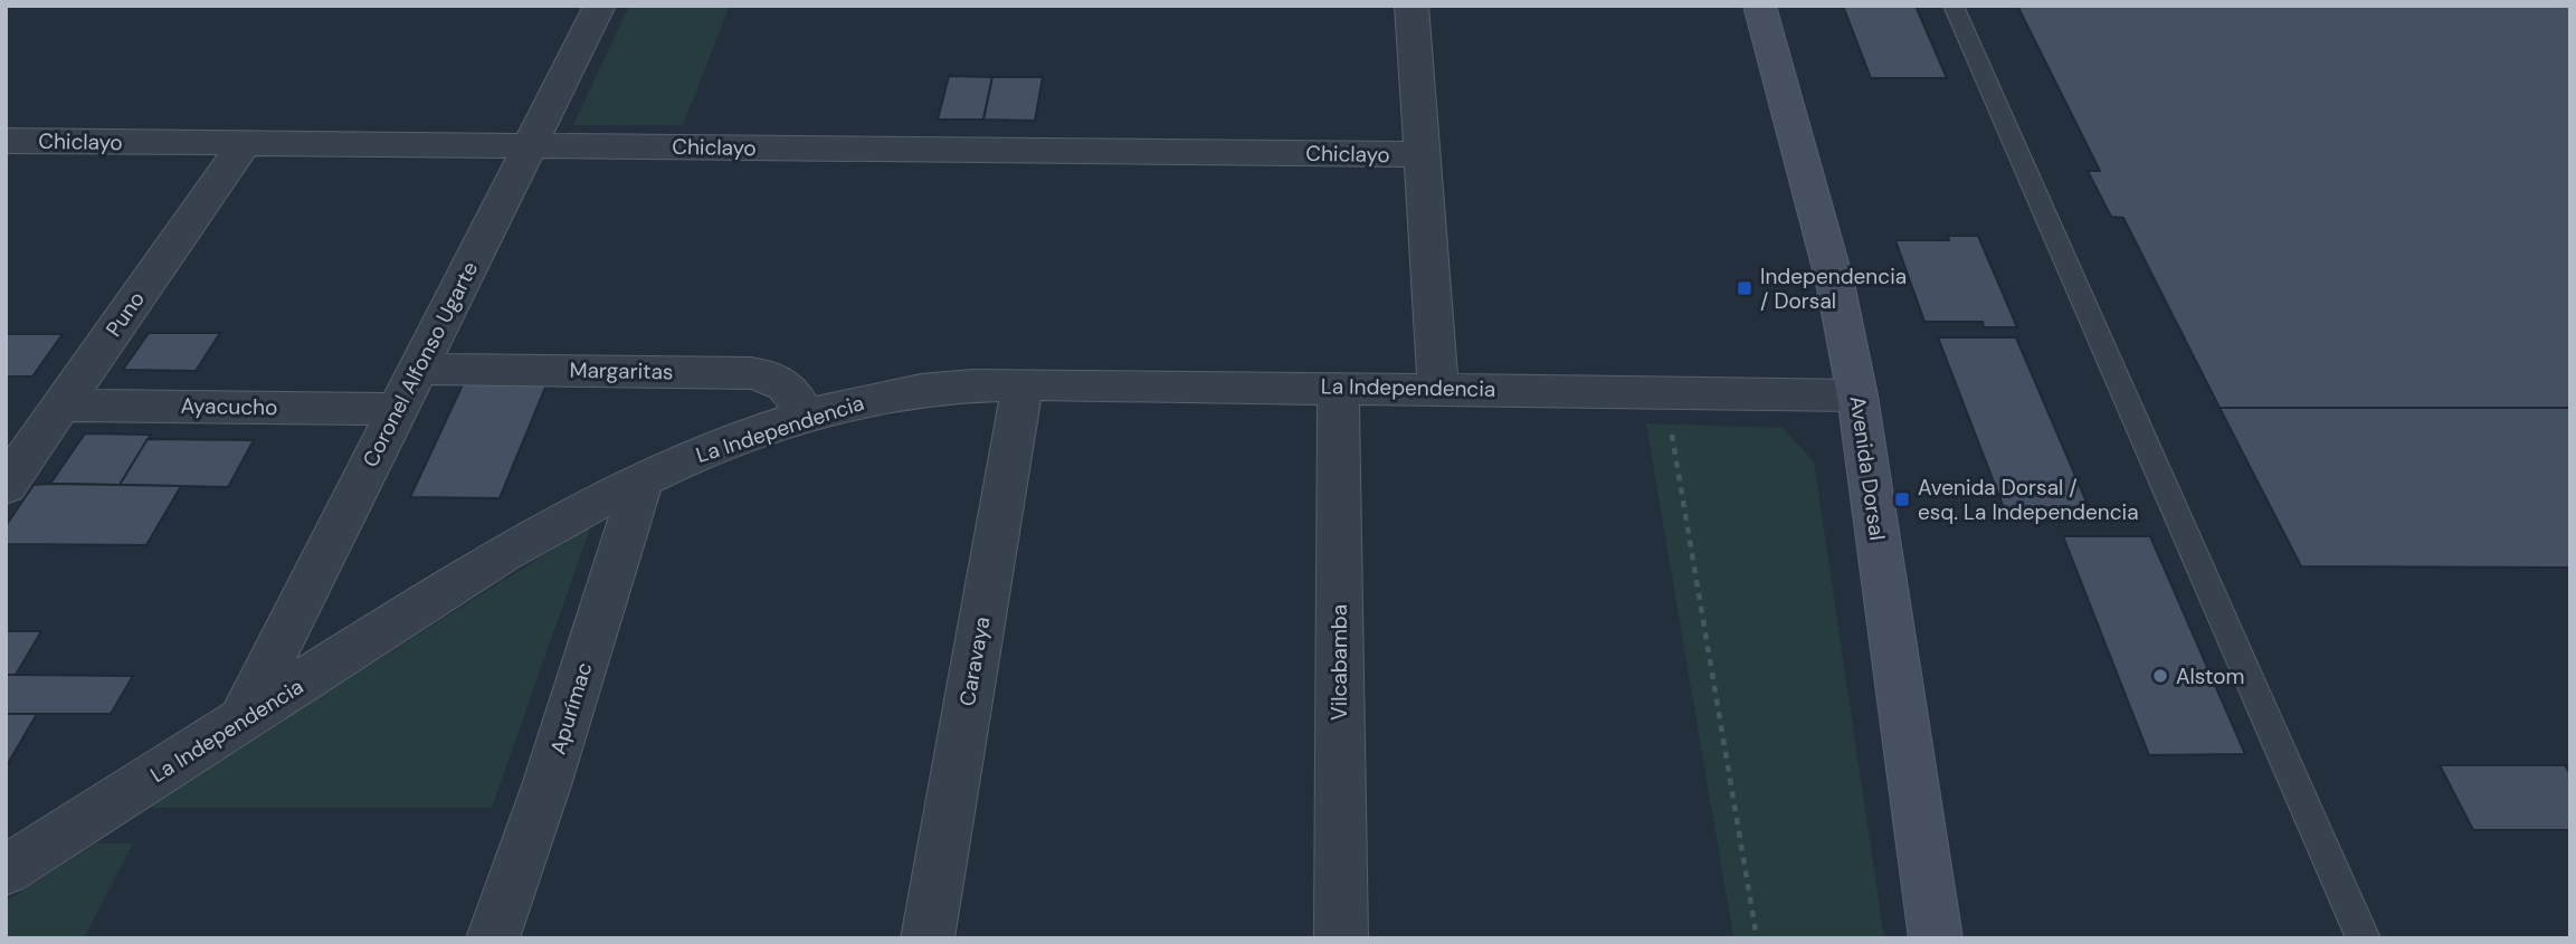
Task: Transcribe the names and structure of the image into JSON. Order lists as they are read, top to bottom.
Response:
{
  "streets": {
    "street": [
      "Chiclayo",
      "Puno",
      "Coronel Alfonso Ugarte",
      "Margaritas",
      "La Independencia",
      "Ayacucho",
      "Avenida Dorsal",
      "Caravaya",
      "Vilcabamba",
      "Apurímac"
    ]
  },
  "crossings": [
    ["Chiclayo", "Puno"],
    ["Chiclayo", "Coronel Alfonso Ugarte"],
    ["Puno", "Ayacucho"],
    ["Coronel Alfonso Ugarte", "Margaritas"],
    ["Coronel Alfonso Ugarte", "La Independencia"],
    ["Coronel Alfonso Ugarte", "Ayacucho"],
    ["Margaritas", "La Independencia"],
    ["La Independencia", "Avenida Dorsal"],
    ["La Independencia", "Caravaya"],
    ["La Independencia", "Vilcabamba"],
    ["La Independencia", "Apurímac"]
  ],
  "places": {
    "transit": ["Independencia / Dorsal", "Avenida Dorsal / esq. La Independencia"],
    "other": ["Alstom"]
  }
}
